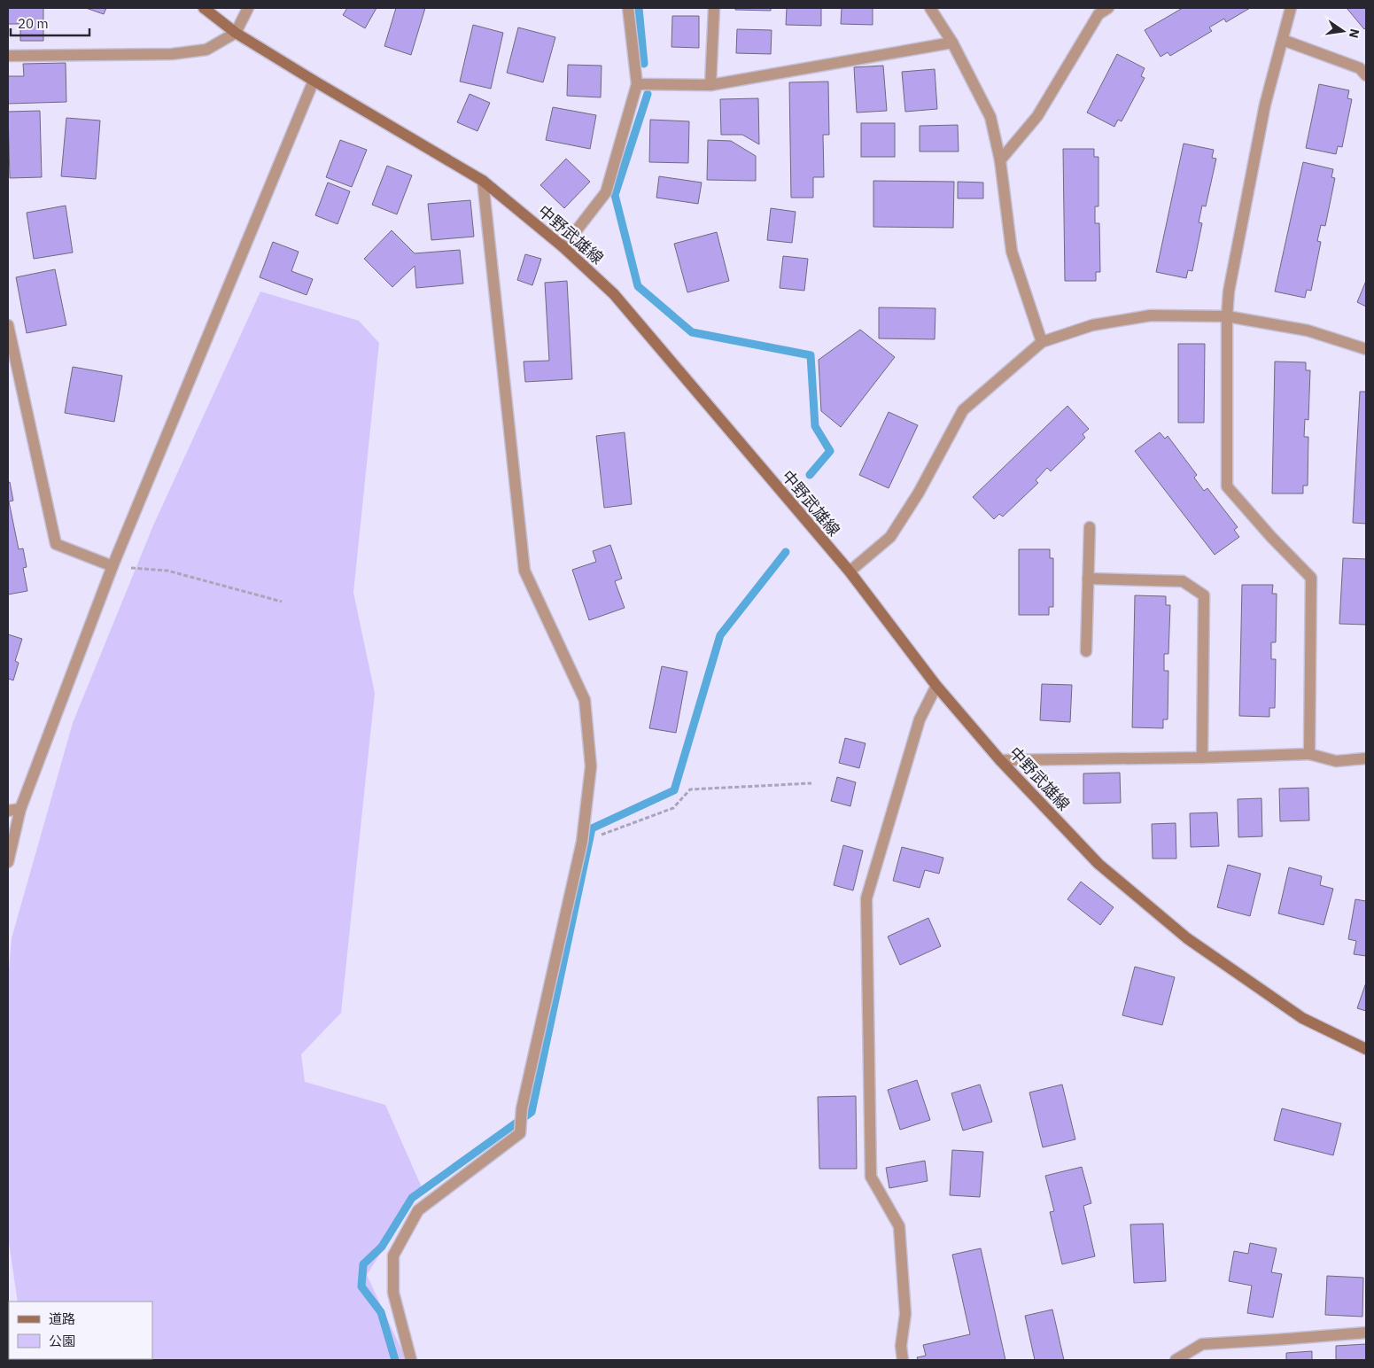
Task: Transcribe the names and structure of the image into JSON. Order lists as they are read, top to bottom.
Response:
{
  "streets": {
    "main road": ["中野武雄線"]
  },
  "legend": ["道路", "公園"],
  "scale_bar": "20 m",
  "north": "right"
}
